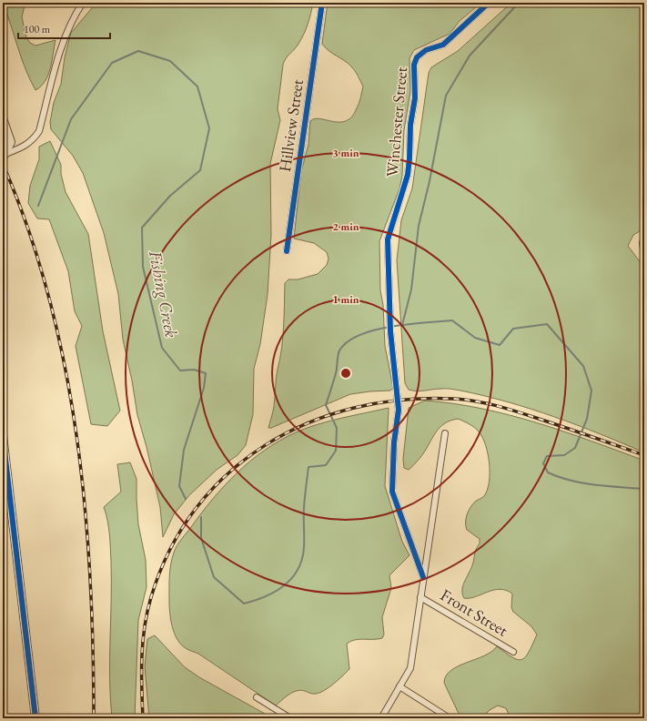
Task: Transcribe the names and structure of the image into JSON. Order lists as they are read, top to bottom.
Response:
{
  "streets": {
    "street": ["Winchester Street", "Hillview Street", "Front Street"]
  },
  "water": ["Fishing Creek"],
  "scale_bar": "100 m",
  "rings": ["3 min", "2 min", "1 min"]
}
